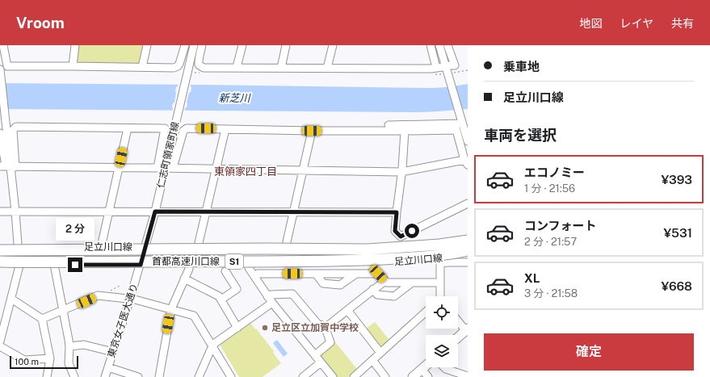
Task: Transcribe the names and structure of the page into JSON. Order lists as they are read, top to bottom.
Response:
{
  "streets": {
    "highway": ["首都高速川口線", "S1"],
    "main road": ["足立川口線"],
    "street": ["仁志町領家町線", "東京女子医大通り"]
  },
  "crossings": [
    ["仁志町領家町線", "足立川口線"],
    ["仁志町領家町線", "東京女子医大通り"],
    ["足立川口線", "S1"],
    ["足立川口線", "東京女子医大通り"],
    ["首都高速川口線", "S1"]
  ],
  "districts": ["東領家四丁目"],
  "water": ["新芝川"],
  "places": ["足立区立加賀中学校"],
  "scale_bar": "100 m",
  "page": {
    "header": "Vroom",
    "nav": ["地図", "レイヤ", "共有"],
    "banner": ["乗車地", "足立川口線"],
    "heading": "車両を選択",
    "list": [
      {
        "name": "エコノミー",
        "note": "1 分 · 21:56",
        "value": "¥393"
      },
      {
        "name": "コンフォート",
        "note": "2 分 · 21:57",
        "value": "¥531"
      },
      {
        "name": "XL",
        "note": "3 分 · 21:58",
        "value": "¥668"
      }
    ],
    "bubble": "2 分",
    "buttons": "確定",
    "scale": "100 m"
  }
}
